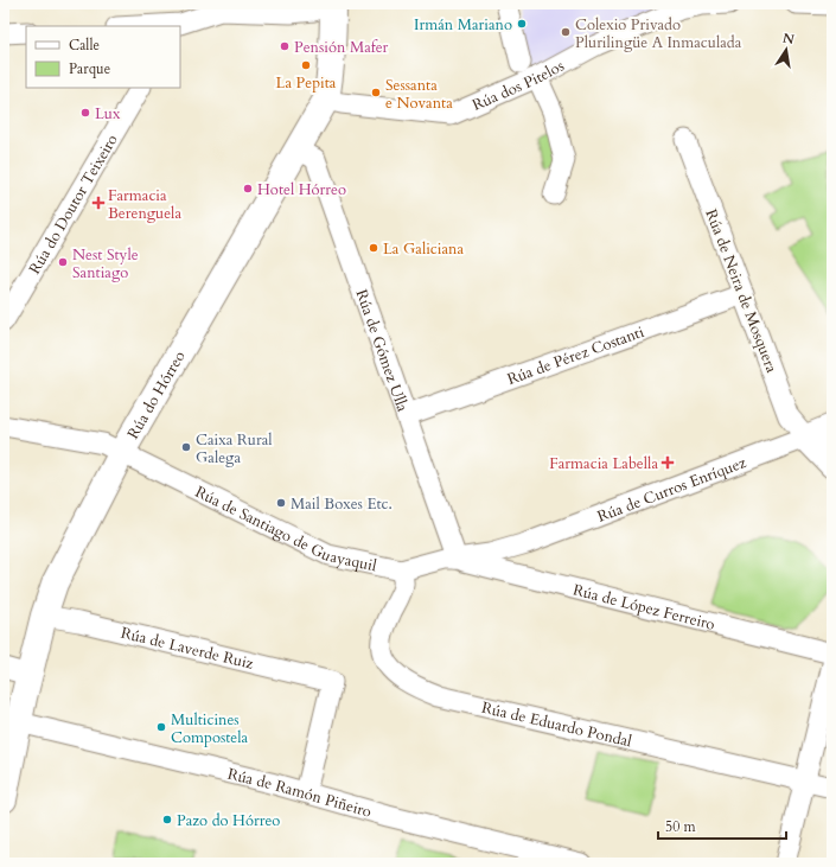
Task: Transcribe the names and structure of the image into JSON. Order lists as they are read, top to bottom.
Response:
{
  "streets": {
    "street": [
      "Rúa dos Pitelos",
      "Rúa do Doutor Teixeiro",
      "Rúa de Neira de Mosquera",
      "Rúa de Gómez Ulla",
      "Rúa de Pérez Costanti",
      "Rúa do Hórreo",
      "Rúa de Curros Enríquez",
      "Rúa de Santiago de Guayaquil",
      "Rúa de López Ferreiro",
      "Rúa de Laverde Ruiz",
      "Rúa de Eduardo Pondal",
      "Rúa de Ramón Piñeiro"
    ]
  },
  "crossings": [
    ["Rúa dos Pitelos", "Rúa do Hórreo"],
    ["Rúa de Neira de Mosquera", "Rúa de Pérez Costanti"],
    ["Rúa de Neira de Mosquera", "Rúa de Curros Enríquez"],
    ["Rúa de Gómez Ulla", "Rúa de Pérez Costanti"],
    ["Rúa de Gómez Ulla", "Rúa do Hórreo"],
    ["Rúa de Gómez Ulla", "Rúa de Curros Enríquez"],
    ["Rúa de Gómez Ulla", "Rúa de Santiago de Guayaquil"],
    ["Rúa de Gómez Ulla", "Rúa de López Ferreiro"],
    ["Rúa do Hórreo", "Rúa de Santiago de Guayaquil"],
    ["Rúa do Hórreo", "Rúa de Laverde Ruiz"],
    ["Rúa do Hórreo", "Rúa de Ramón Piñeiro"],
    ["Rúa de Curros Enríquez", "Rúa de Santiago de Guayaquil"],
    ["Rúa de Curros Enríquez", "Rúa de López Ferreiro"],
    ["Rúa de Santiago de Guayaquil", "Rúa de López Ferreiro"],
    ["Rúa de Santiago de Guayaquil", "Rúa de Eduardo Pondal"],
    ["Rúa de Laverde Ruiz", "Rúa de Ramón Piñeiro"]
  ],
  "places": {
    "other": [
      "Irmán Mariano",
      "Colexio Privado Plurilingüe A Inmaculada",
      "Pensión Mafer",
      "La Pepita",
      "Sessanta e Novanta",
      "Lux",
      "Hotel Hórreo",
      "La Galiciana",
      "Nest Style Santiago",
      "Caixa Rural Galega",
      "Mail Boxes Etc.",
      "Multicines Compostela",
      "Pazo do Hórreo"
    ],
    "health": ["Farmacia Berenguela", "Farmacia Labella"]
  },
  "legend": ["Calle", "Parque"],
  "scale_bar": "50 m",
  "north": "top"
}
